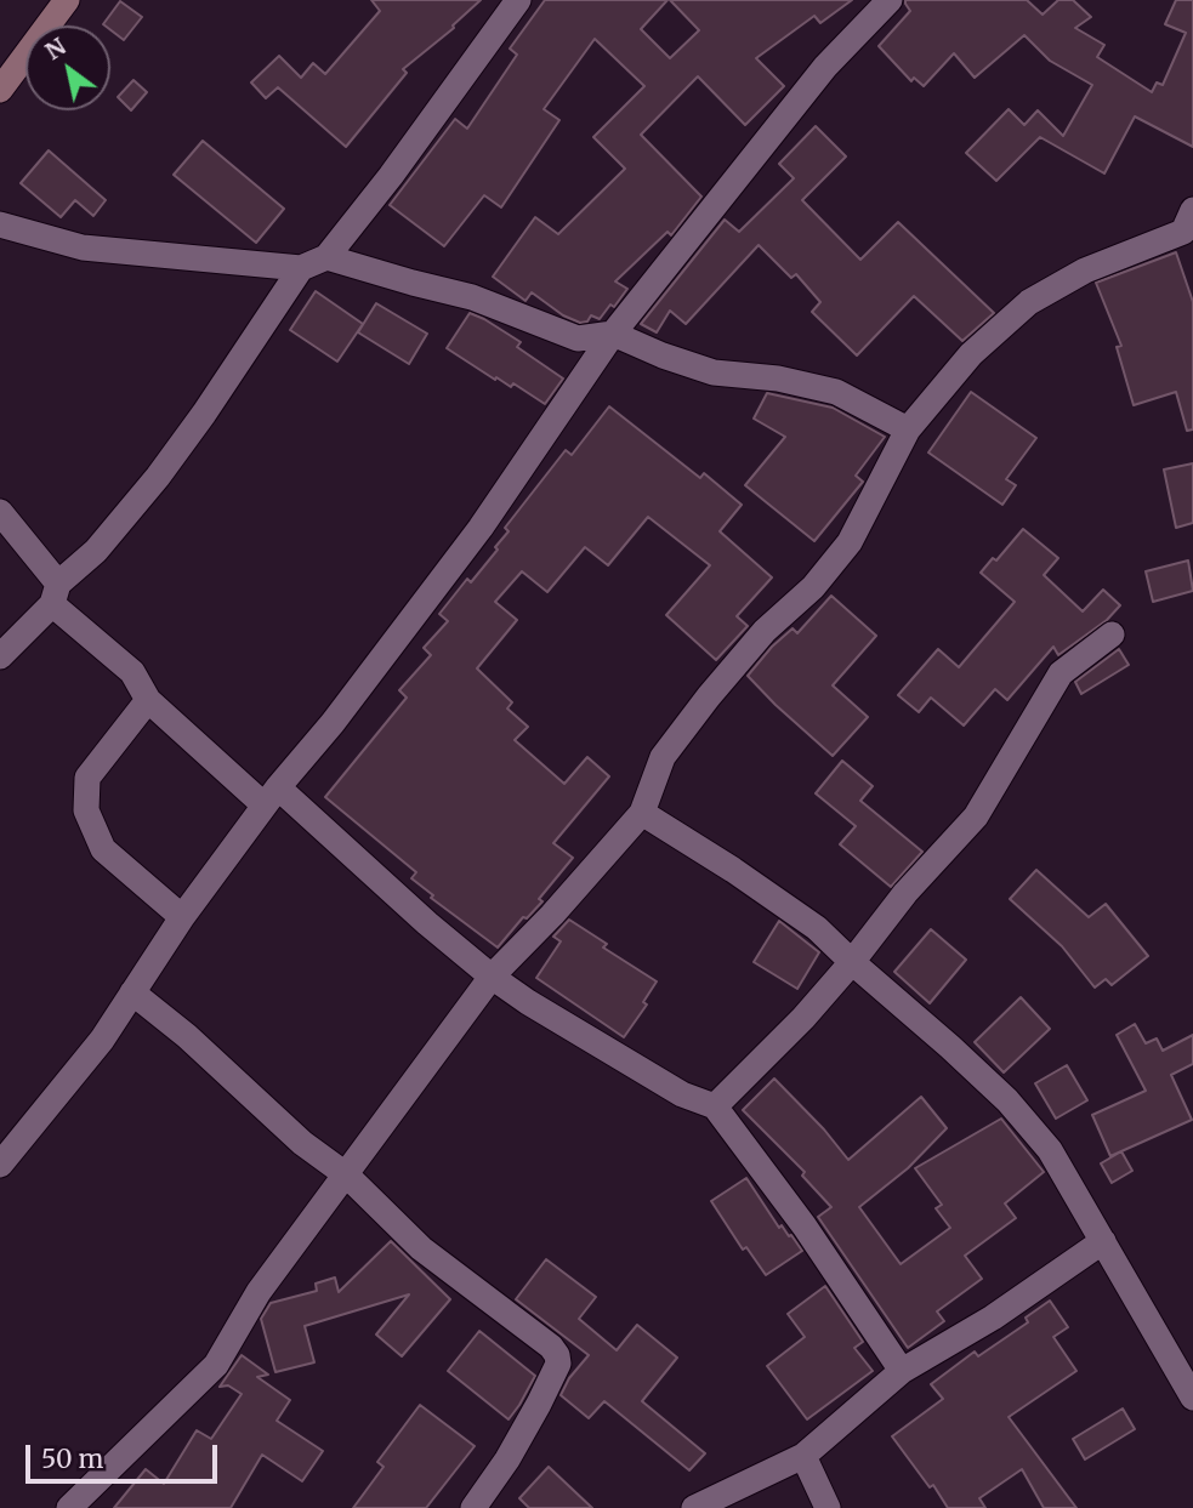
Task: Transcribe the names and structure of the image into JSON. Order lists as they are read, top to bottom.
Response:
{
  "scale_bar": "50 m",
  "north": "top left"
}
